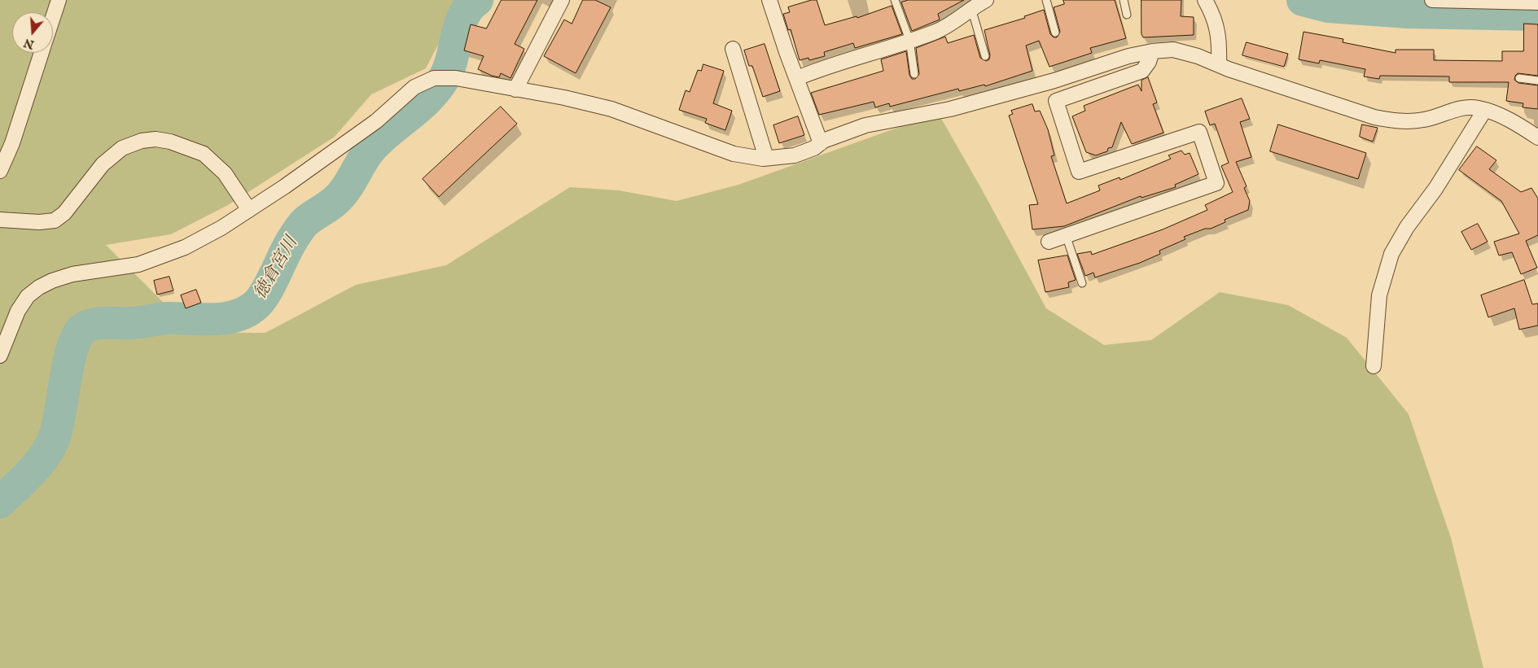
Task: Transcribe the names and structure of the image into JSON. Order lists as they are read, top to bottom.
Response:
{
  "water": ["徳倉宮川"],
  "north": "bottom"
}
